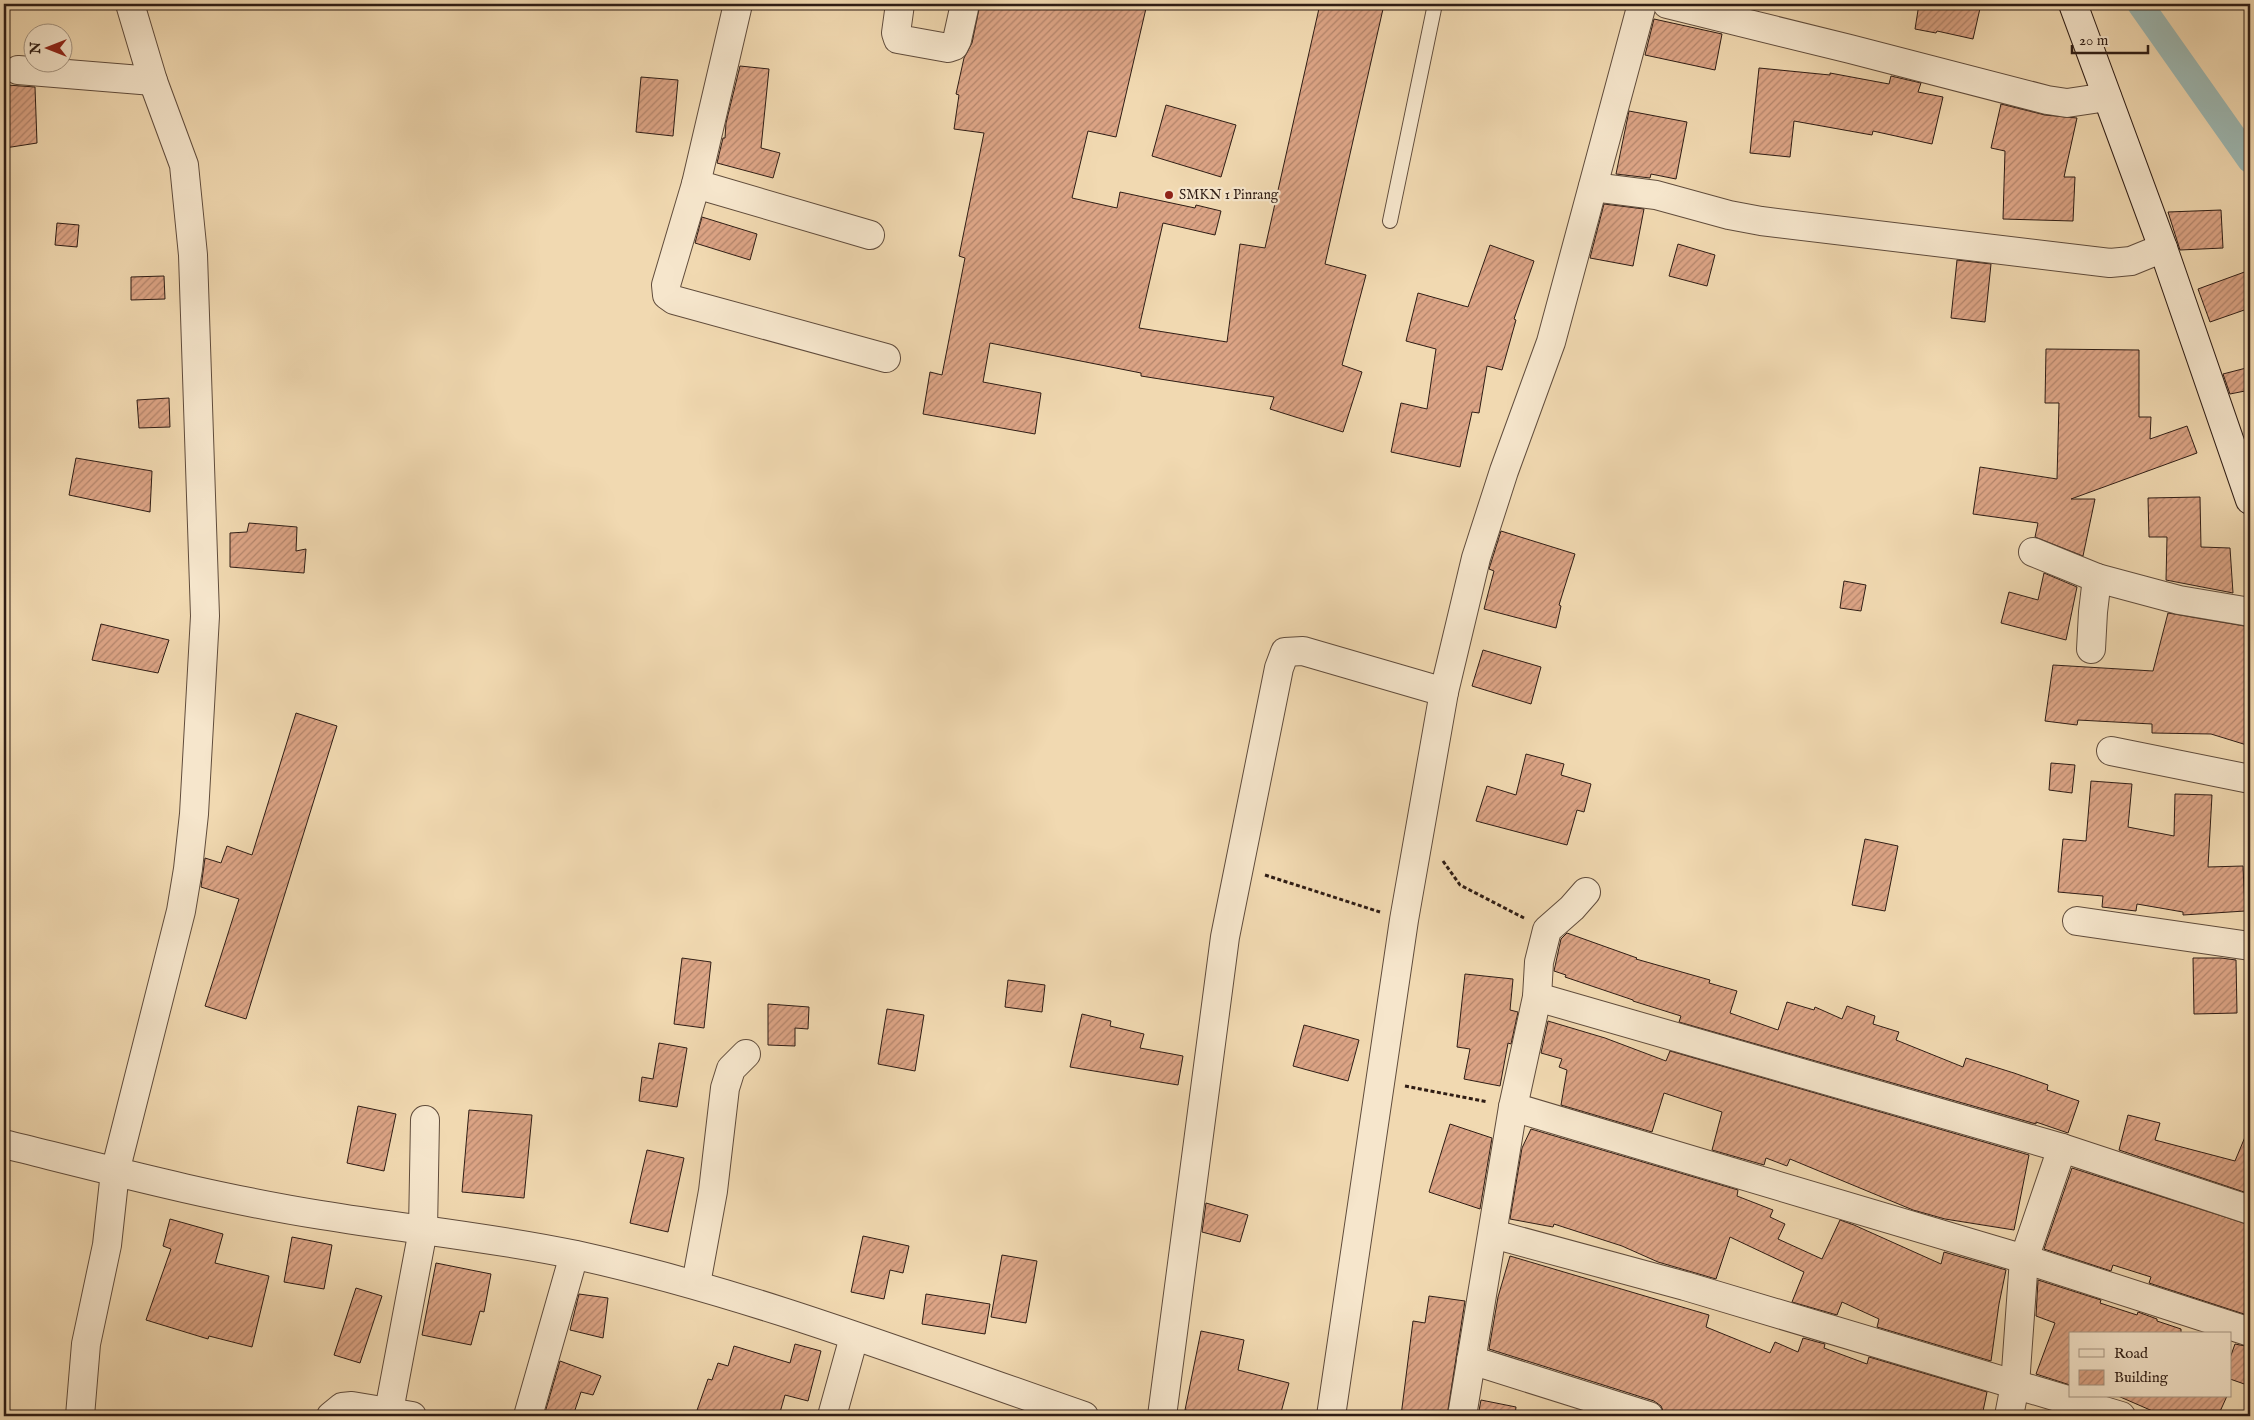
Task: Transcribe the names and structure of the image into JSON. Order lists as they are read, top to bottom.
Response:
{
  "places": ["SMKN 1 Pinrang"],
  "legend": ["Road", "Building"],
  "scale_bar": "20 m",
  "north": "left"
}
